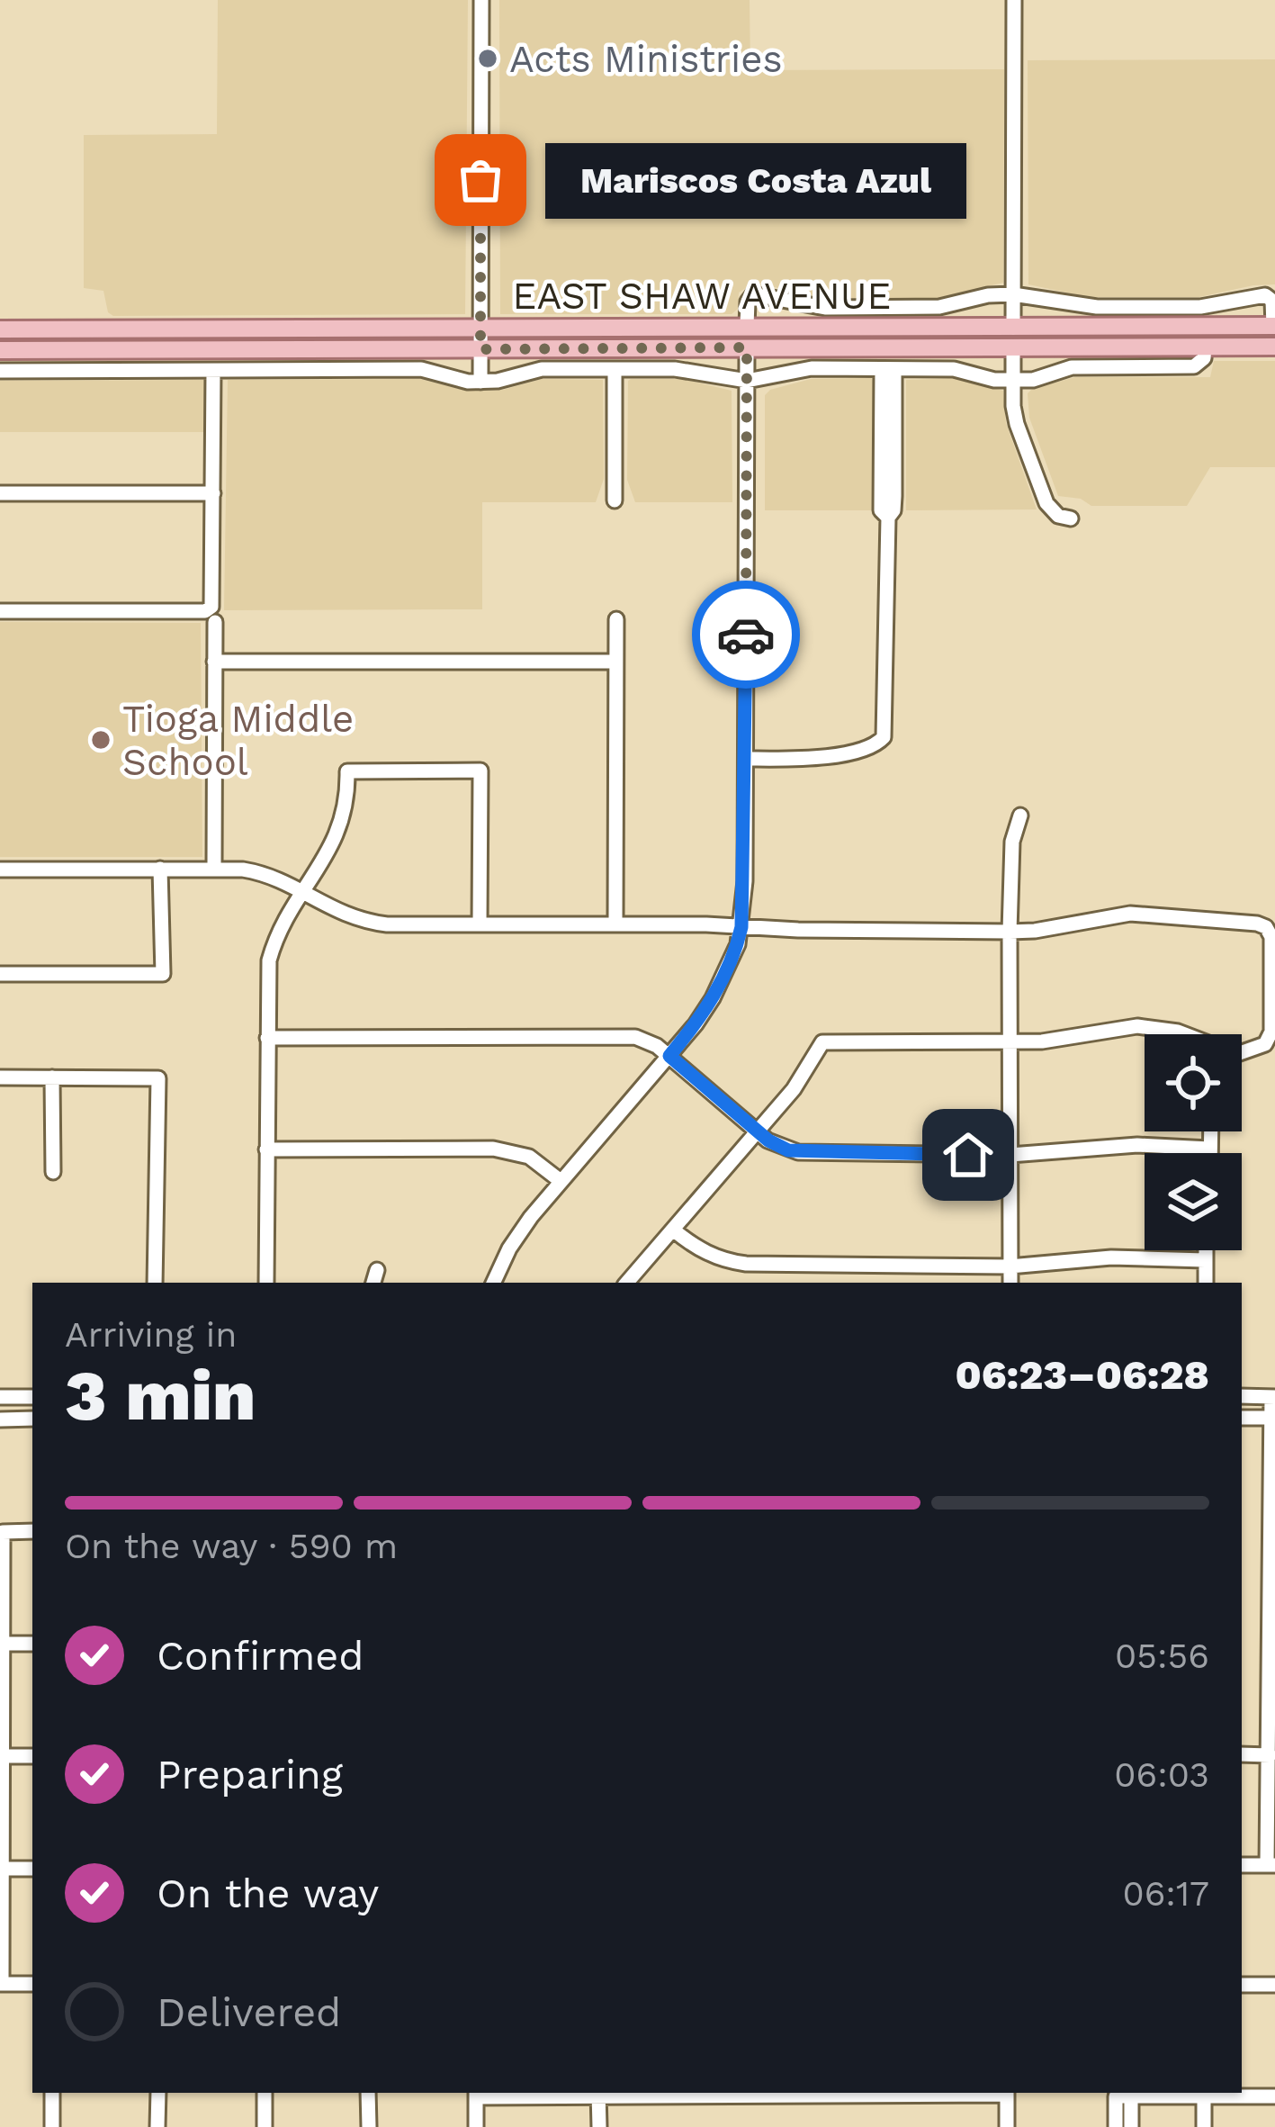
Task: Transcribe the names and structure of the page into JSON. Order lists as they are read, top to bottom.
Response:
{
  "streets": {
    "main road": ["EAST SHAW AVENUE"]
  },
  "places": ["Acts Ministries", "Mariscos Costa Azul", "Tioga Middle School"],
  "page": {
    "bubble": "Mariscos Costa Azul",
    "heading": ["3 min", "Arriving in", "06:23–06:28"],
    "bar": "On the way · 590 m",
    "list": [
      ["Confirmed", "05:56"],
      ["Preparing", "06:03"],
      ["On the way", "06:17"],
      "Delivered"
    ]
  }
}
